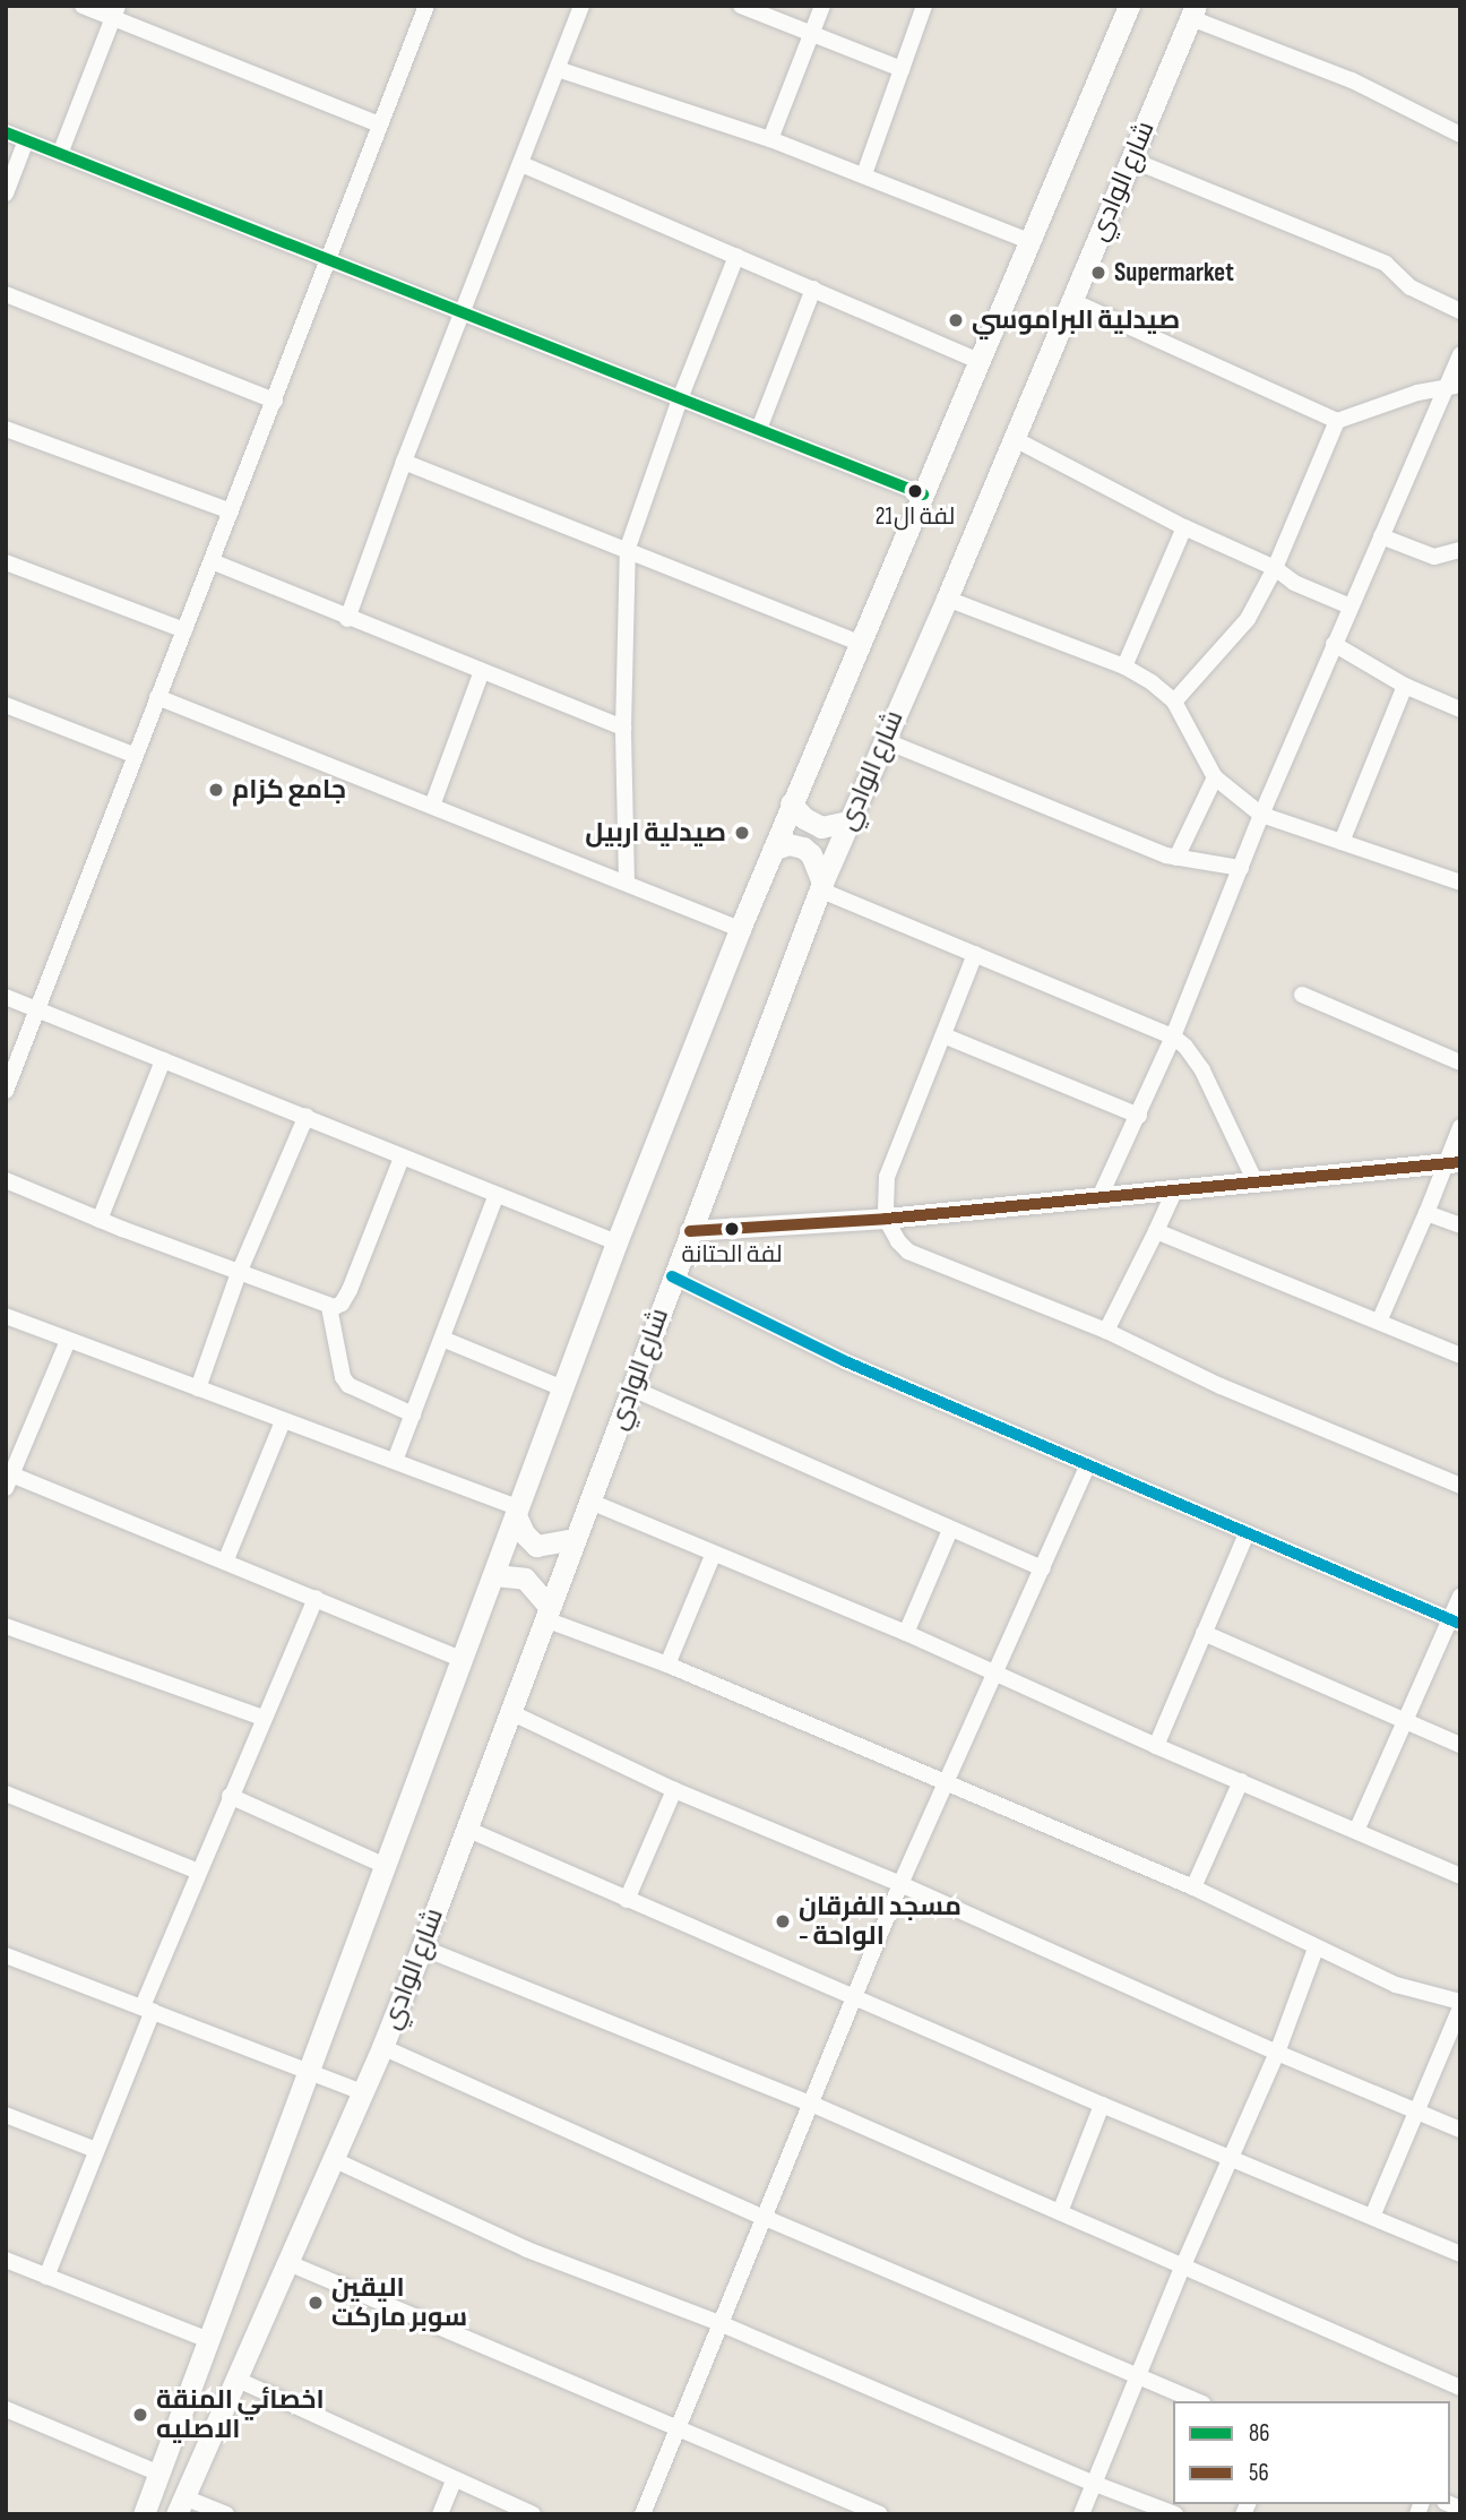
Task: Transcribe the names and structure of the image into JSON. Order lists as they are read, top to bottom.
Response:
{
  "streets": {
    "main road": ["شارع الوادي"]
  },
  "places": [
    "Supermarket",
    "صيدلية البراموسي",
    "لفة ال21",
    "جامع كزام",
    "صيدلية اربيل",
    "لفة الحتانة",
    "مسجد الفرقان - الواحة",
    "اليقين سوبر ماركت",
    "اخصائي المنقة الاصليه"
  ],
  "lines": ["transit line 86", "transit line 56"],
  "legend": ["86", "56"]
}
